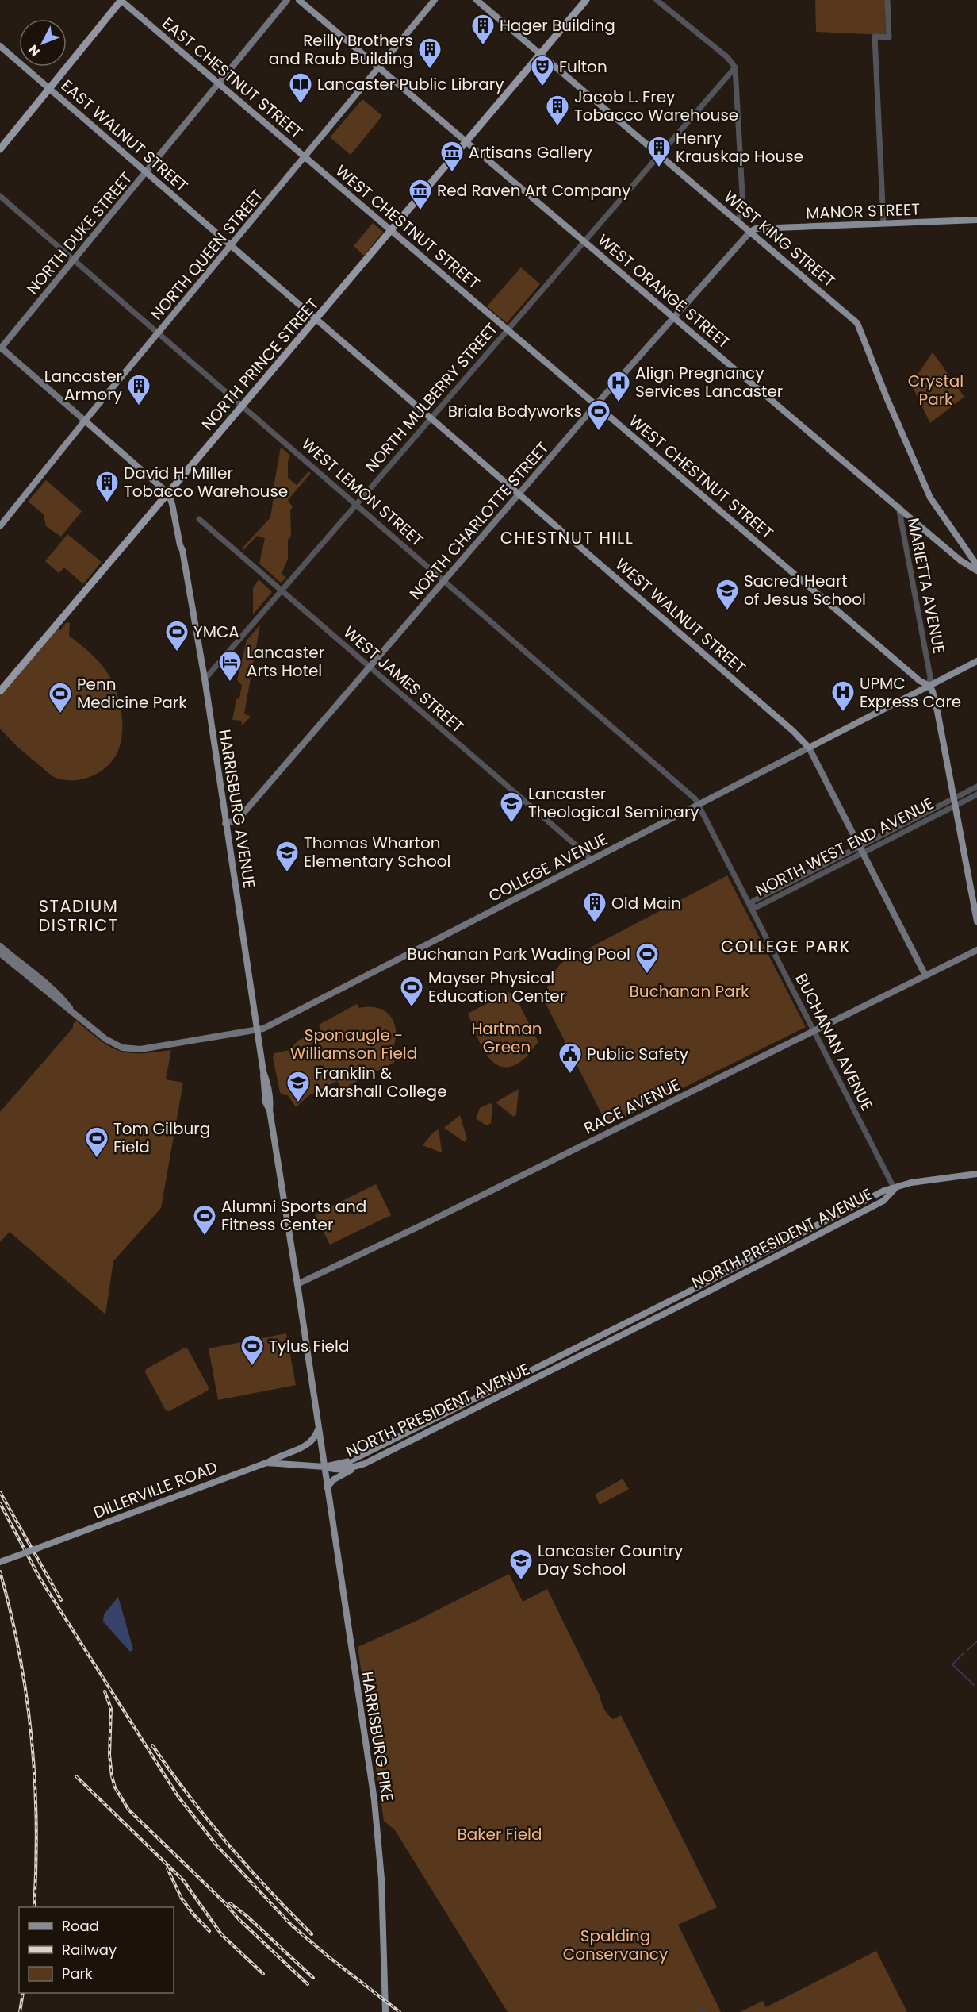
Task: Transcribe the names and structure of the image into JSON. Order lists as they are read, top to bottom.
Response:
{
  "streets": {
    "highway": ["NORTH PRINCE STREET"],
    "main road": [
      "EAST CHESTNUT STREET",
      "EAST WALNUT STREET",
      "MANOR STREET",
      "WEST CHESTNUT STREET",
      "NORTH DUKE STREET",
      "WEST KING STREET",
      "NORTH QUEEN STREET",
      "WEST ORANGE STREET",
      "NORTH CHARLOTTE STREET",
      "MARIETTA AVENUE",
      "WEST WALNUT STREET",
      "HARRISBURG AVENUE",
      "COLLEGE AVENUE",
      "RACE AVENUE",
      "NORTH PRESIDENT AVENUE",
      "DILLERVILLE ROAD",
      "HARRISBURG PIKE"
    ],
    "street": [
      "NORTH MULBERRY STREET",
      "WEST LEMON STREET",
      "WEST JAMES STREET",
      "NORTH WEST END AVENUE",
      "BUCHANAN AVENUE"
    ]
  },
  "crossings": [
    ["EAST CHESTNUT STREET", "WEST CHESTNUT STREET"],
    ["EAST CHESTNUT STREET", "NORTH DUKE STREET"],
    ["EAST CHESTNUT STREET", "NORTH QUEEN STREET"],
    ["EAST WALNUT STREET", "NORTH DUKE STREET"],
    ["EAST WALNUT STREET", "NORTH QUEEN STREET"],
    ["EAST WALNUT STREET", "WEST WALNUT STREET"],
    ["MANOR STREET", "WEST KING STREET"],
    ["MANOR STREET", "NORTH CHARLOTTE STREET"],
    ["WEST CHESTNUT STREET", "NORTH QUEEN STREET"],
    ["WEST CHESTNUT STREET", "NORTH PRINCE STREET"],
    ["WEST CHESTNUT STREET", "NORTH MULBERRY STREET"],
    ["WEST CHESTNUT STREET", "NORTH CHARLOTTE STREET"],
    ["WEST CHESTNUT STREET", "MARIETTA AVENUE"],
    ["WEST CHESTNUT STREET", "COLLEGE AVENUE"],
    ["NORTH DUKE STREET", "WEST LEMON STREET"],
    ["WEST KING STREET", "NORTH PRINCE STREET"],
    ["WEST KING STREET", "NORTH MULBERRY STREET"],
    ["WEST KING STREET", "NORTH CHARLOTTE STREET"],
    ["NORTH QUEEN STREET", "WEST ORANGE STREET"],
    ["NORTH QUEEN STREET", "WEST LEMON STREET"],
    ["NORTH QUEEN STREET", "WEST WALNUT STREET"],
    ["WEST ORANGE STREET", "NORTH PRINCE STREET"],
    ["WEST ORANGE STREET", "NORTH MULBERRY STREET"],
    ["WEST ORANGE STREET", "NORTH CHARLOTTE STREET"],
    ["WEST ORANGE STREET", "MARIETTA AVENUE"],
    ["NORTH PRINCE STREET", "WEST LEMON STREET"],
    ["NORTH PRINCE STREET", "WEST WALNUT STREET"],
    ["NORTH PRINCE STREET", "HARRISBURG AVENUE"],
    ["NORTH MULBERRY STREET", "WEST LEMON STREET"],
    ["NORTH MULBERRY STREET", "WEST WALNUT STREET"],
    ["NORTH MULBERRY STREET", "WEST JAMES STREET"],
    ["NORTH MULBERRY STREET", "HARRISBURG AVENUE"],
    ["WEST LEMON STREET", "NORTH CHARLOTTE STREET"],
    ["WEST LEMON STREET", "COLLEGE AVENUE"],
    ["WEST LEMON STREET", "BUCHANAN AVENUE"],
    ["NORTH CHARLOTTE STREET", "WEST WALNUT STREET"],
    ["NORTH CHARLOTTE STREET", "WEST JAMES STREET"],
    ["NORTH CHARLOTTE STREET", "HARRISBURG AVENUE"],
    ["MARIETTA AVENUE", "NORTH WEST END AVENUE"],
    ["MARIETTA AVENUE", "COLLEGE AVENUE"],
    ["WEST WALNUT STREET", "NORTH WEST END AVENUE"],
    ["WEST WALNUT STREET", "COLLEGE AVENUE"],
    ["WEST WALNUT STREET", "RACE AVENUE"],
    ["WEST JAMES STREET", "COLLEGE AVENUE"],
    ["HARRISBURG AVENUE", "COLLEGE AVENUE"],
    ["HARRISBURG AVENUE", "RACE AVENUE"],
    ["HARRISBURG AVENUE", "NORTH PRESIDENT AVENUE"],
    ["HARRISBURG AVENUE", "DILLERVILLE ROAD"],
    ["HARRISBURG AVENUE", "HARRISBURG PIKE"],
    ["NORTH WEST END AVENUE", "BUCHANAN AVENUE"],
    ["COLLEGE AVENUE", "BUCHANAN AVENUE"],
    ["BUCHANAN AVENUE", "RACE AVENUE"],
    ["BUCHANAN AVENUE", "NORTH PRESIDENT AVENUE"],
    ["NORTH PRESIDENT AVENUE", "DILLERVILLE ROAD"],
    ["NORTH PRESIDENT AVENUE", "HARRISBURG PIKE"],
    ["DILLERVILLE ROAD", "HARRISBURG PIKE"]
  ],
  "districts": ["CHESTNUT HILL", "STADIUM DISTRICT", "COLLEGE PARK"],
  "parks": [
    "Crystal Park",
    "Buchanan Park",
    "Hartman Green",
    "Sponaugle - Williamson Field",
    "Baker Field",
    "Spalding Conservancy"
  ],
  "places": {
    "building": [
      "Hager Building",
      "Reilly Brothers and Raub Building",
      "Jacob L. Frey Tobacco Warehouse",
      "Henry Krauskap House",
      "Lancaster Armory",
      "David H. Miller Tobacco Warehouse",
      "Old Main"
    ],
    "theatre": ["Fulton"],
    "library": ["Lancaster Public Library"],
    "museum": ["Artisans Gallery", "Red Raven Art Company"],
    "hospital": ["Align Pregnancy Services Lancaster", "UPMC Express Care"],
    "sports": [
      "Briala Bodyworks",
      "YMCA",
      "Penn Medicine Park",
      "Buchanan Park Wading Pool",
      "Mayser Physical Education Center",
      "Tom Gilburg Field",
      "Alumni Sports and Fitness Center",
      "Tylus Field"
    ],
    "school or university": [
      "Sacred Heart of Jesus School",
      "Lancaster Theological Seminary",
      "Thomas Wharton Elementary School",
      "Franklin & Marshall College",
      "Lancaster Country Day School"
    ],
    "hotel": ["Lancaster Arts Hotel"],
    "public building": ["Public Safety"]
  },
  "legend": ["Road", "Railway", "Park"],
  "north": "bottom left"
}
